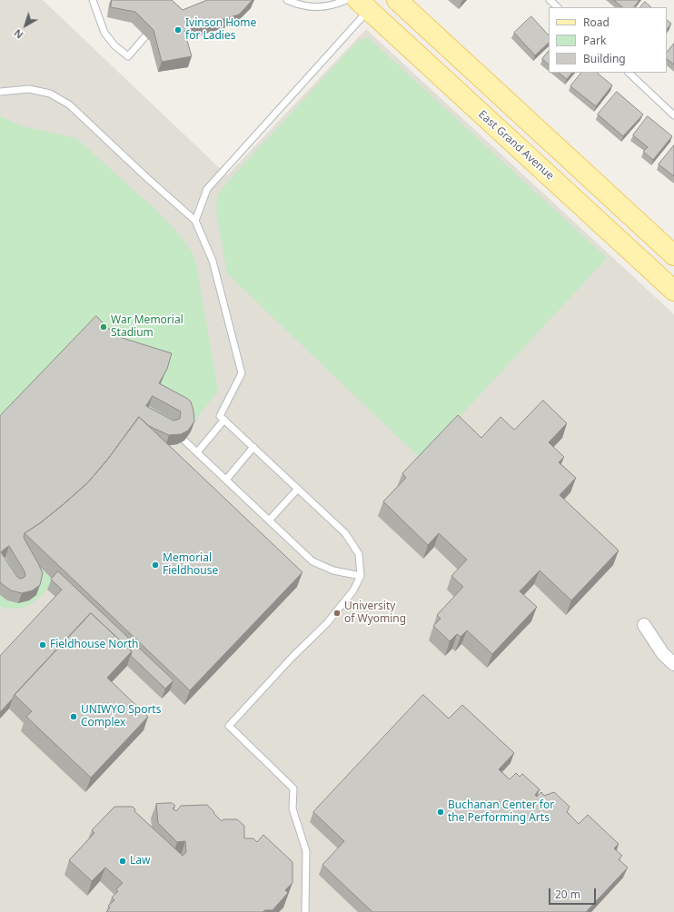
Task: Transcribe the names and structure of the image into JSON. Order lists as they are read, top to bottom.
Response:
{
  "streets": {
    "main road": ["East Grand Avenue"]
  },
  "places": [
    "Ivinson Home for Ladies",
    "War Memorial Stadium",
    "Memorial Fieldhouse",
    "University of Wyoming",
    "Fieldhouse North",
    "UNIWYO Sports Complex",
    "Buchanan Center for the Performing Arts",
    "Law"
  ],
  "legend": ["Road", "Park", "Building"],
  "scale_bar": "20 m",
  "north": "bottom left"
}
